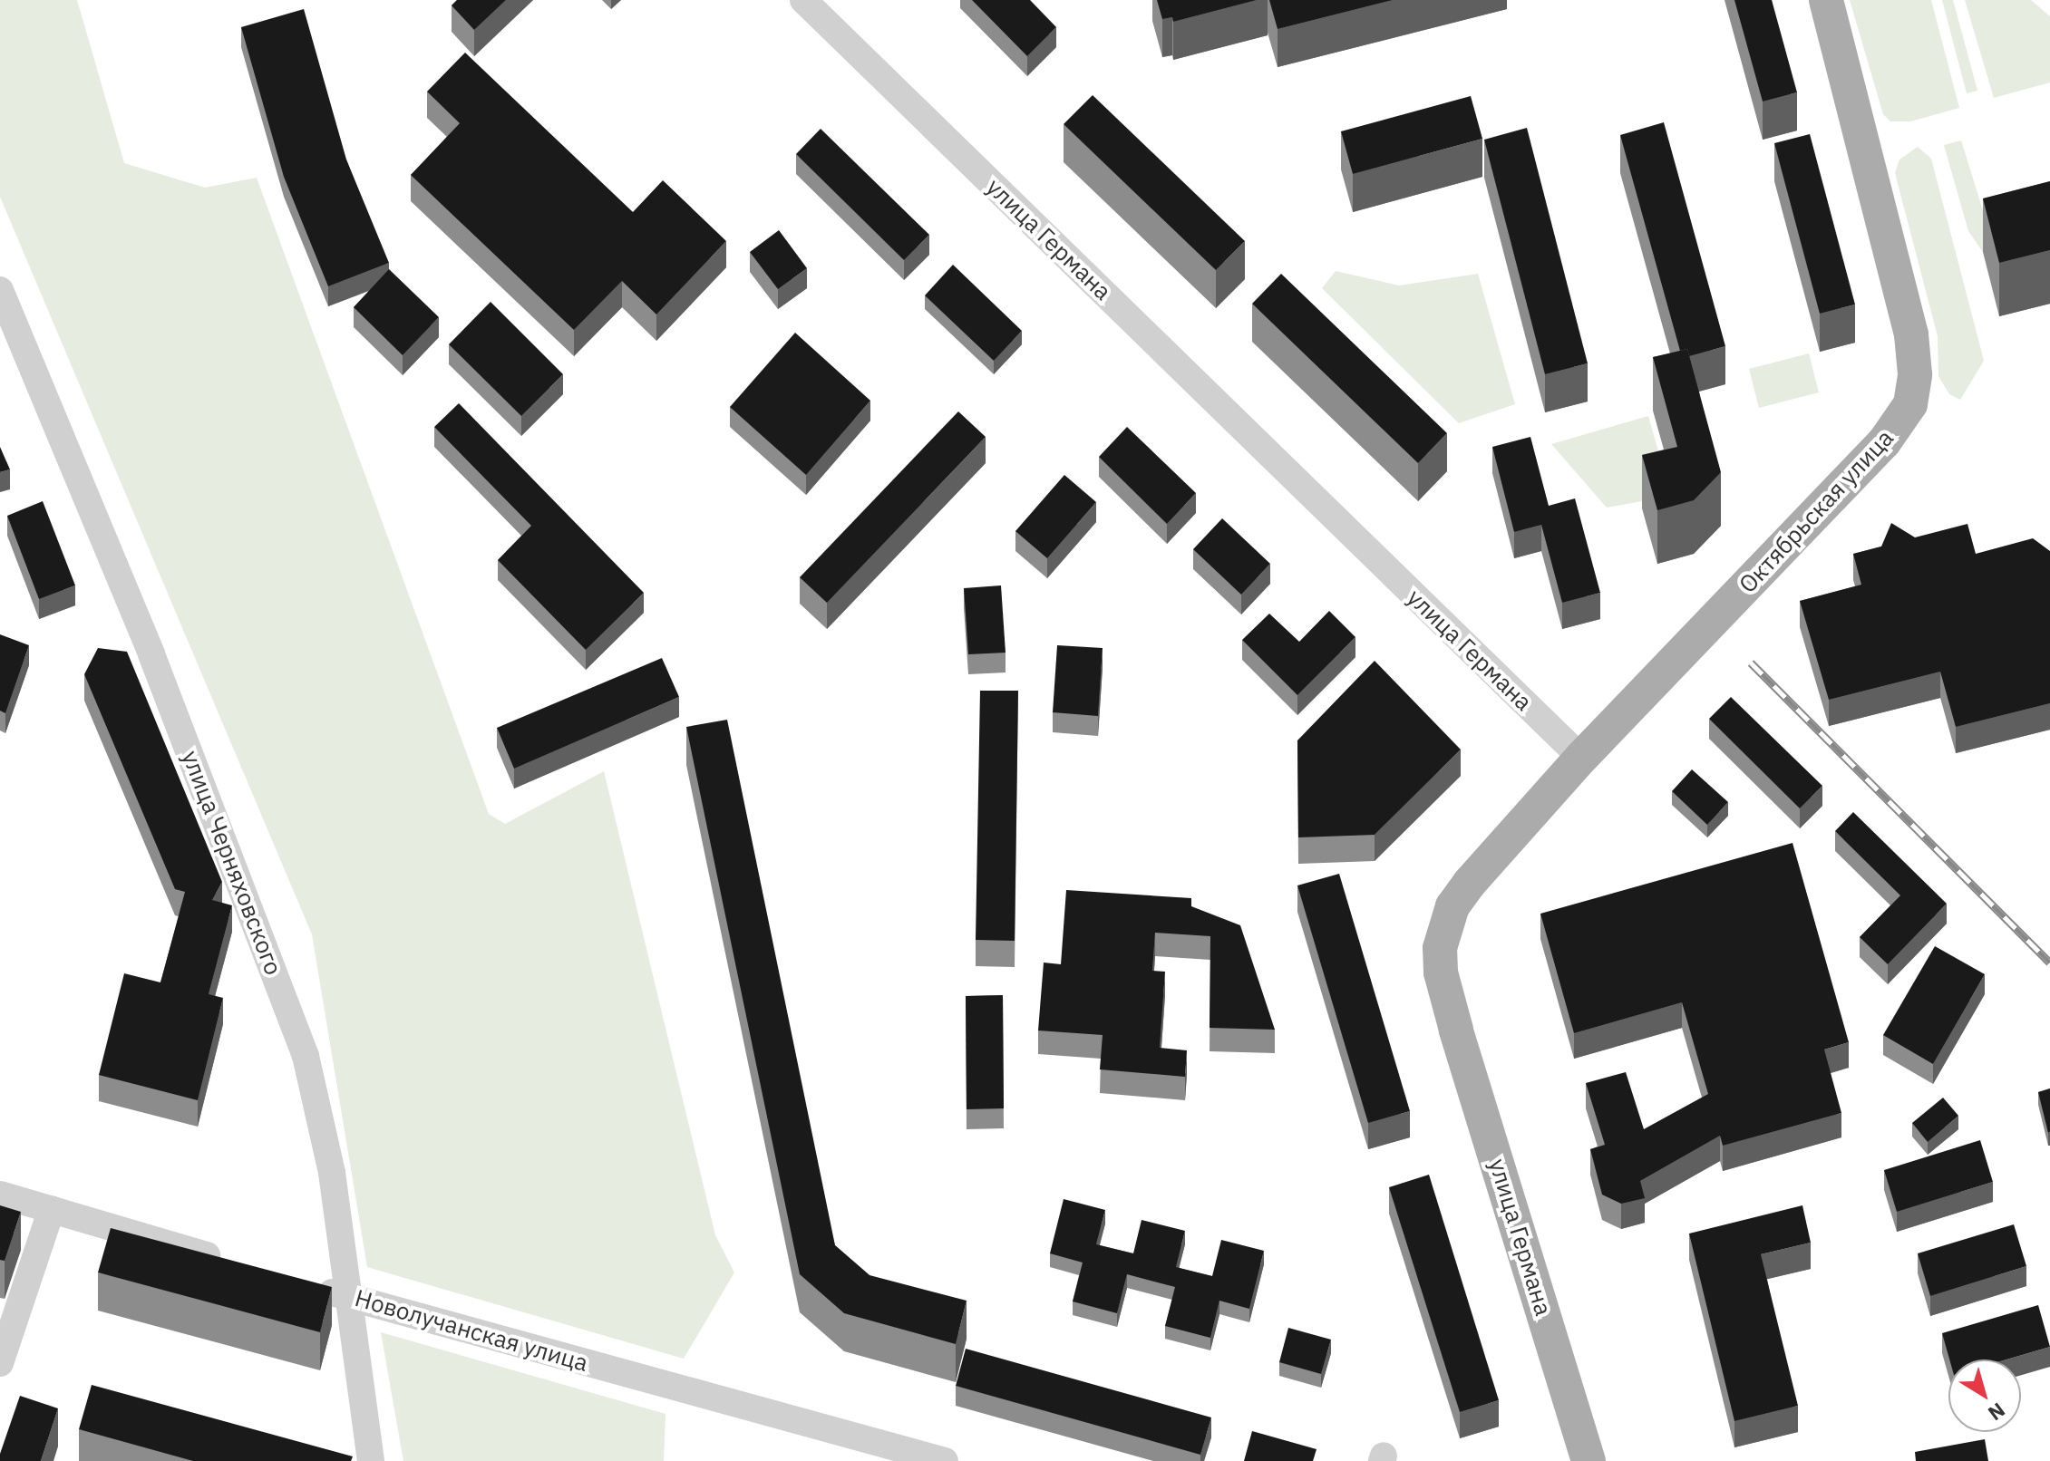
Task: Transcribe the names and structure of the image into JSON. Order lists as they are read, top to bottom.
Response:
{
  "streets": {
    "main road": ["улица Германа", "Октябрьская улица"],
    "street": ["улица Черняховского", "Новолучанская улица"]
  },
  "crossings": [
    ["улица Германа", "Октябрьская улица"],
    ["улица Черняховского", "Новолучанская улица"]
  ],
  "north": "bottom right"
}
